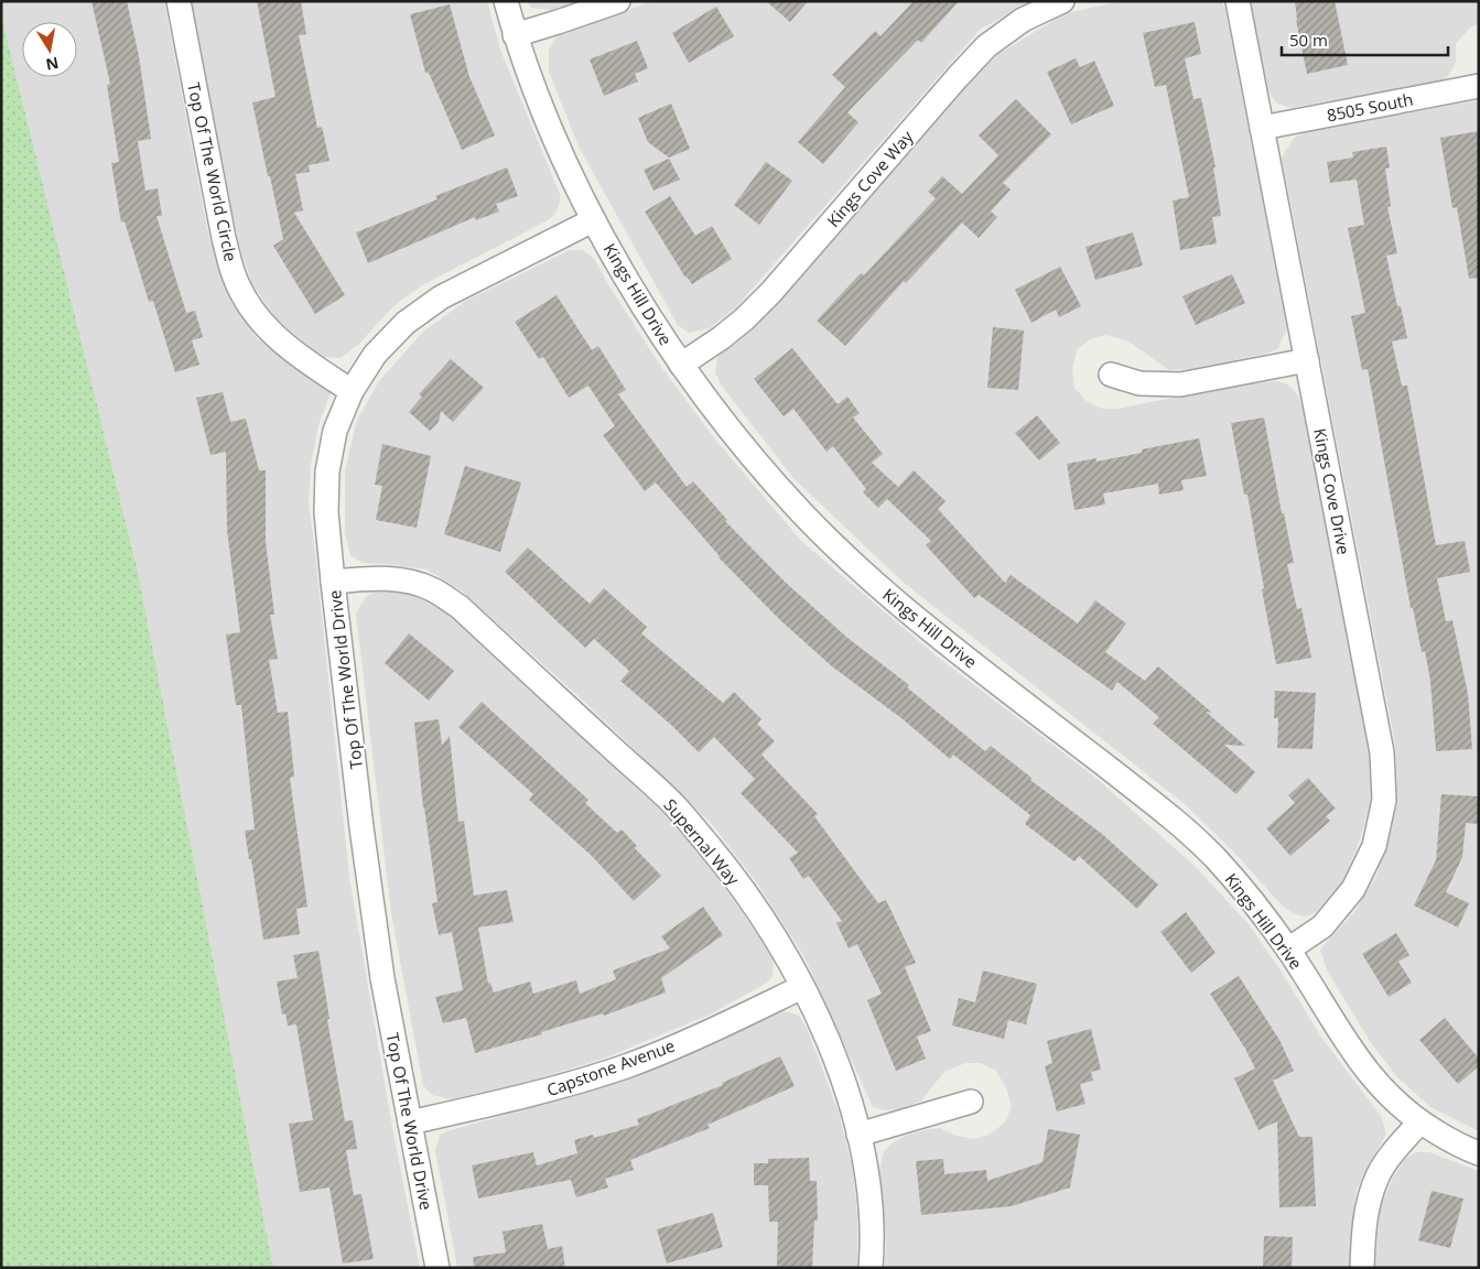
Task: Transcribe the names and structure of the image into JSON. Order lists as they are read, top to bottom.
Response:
{
  "streets": {
    "street": [
      "8505 South",
      "Top Of The World Circle",
      "Kings Cove Way",
      "Kings Hill Drive",
      "Kings Cove Drive",
      "Top Of The World Drive",
      "Supernal Way",
      "Capstone Avenue"
    ]
  },
  "crossings": [
    ["8505 South", "Kings Cove Drive"],
    ["Top Of The World Circle", "Top Of The World Drive"],
    ["Kings Cove Way", "Kings Hill Drive"],
    ["Kings Hill Drive", "Kings Cove Drive"],
    ["Kings Hill Drive", "Top Of The World Drive"],
    ["Top Of The World Drive", "Supernal Way"],
    ["Top Of The World Drive", "Capstone Avenue"],
    ["Supernal Way", "Capstone Avenue"]
  ],
  "scale_bar": "50 m",
  "north": "bottom"
}
